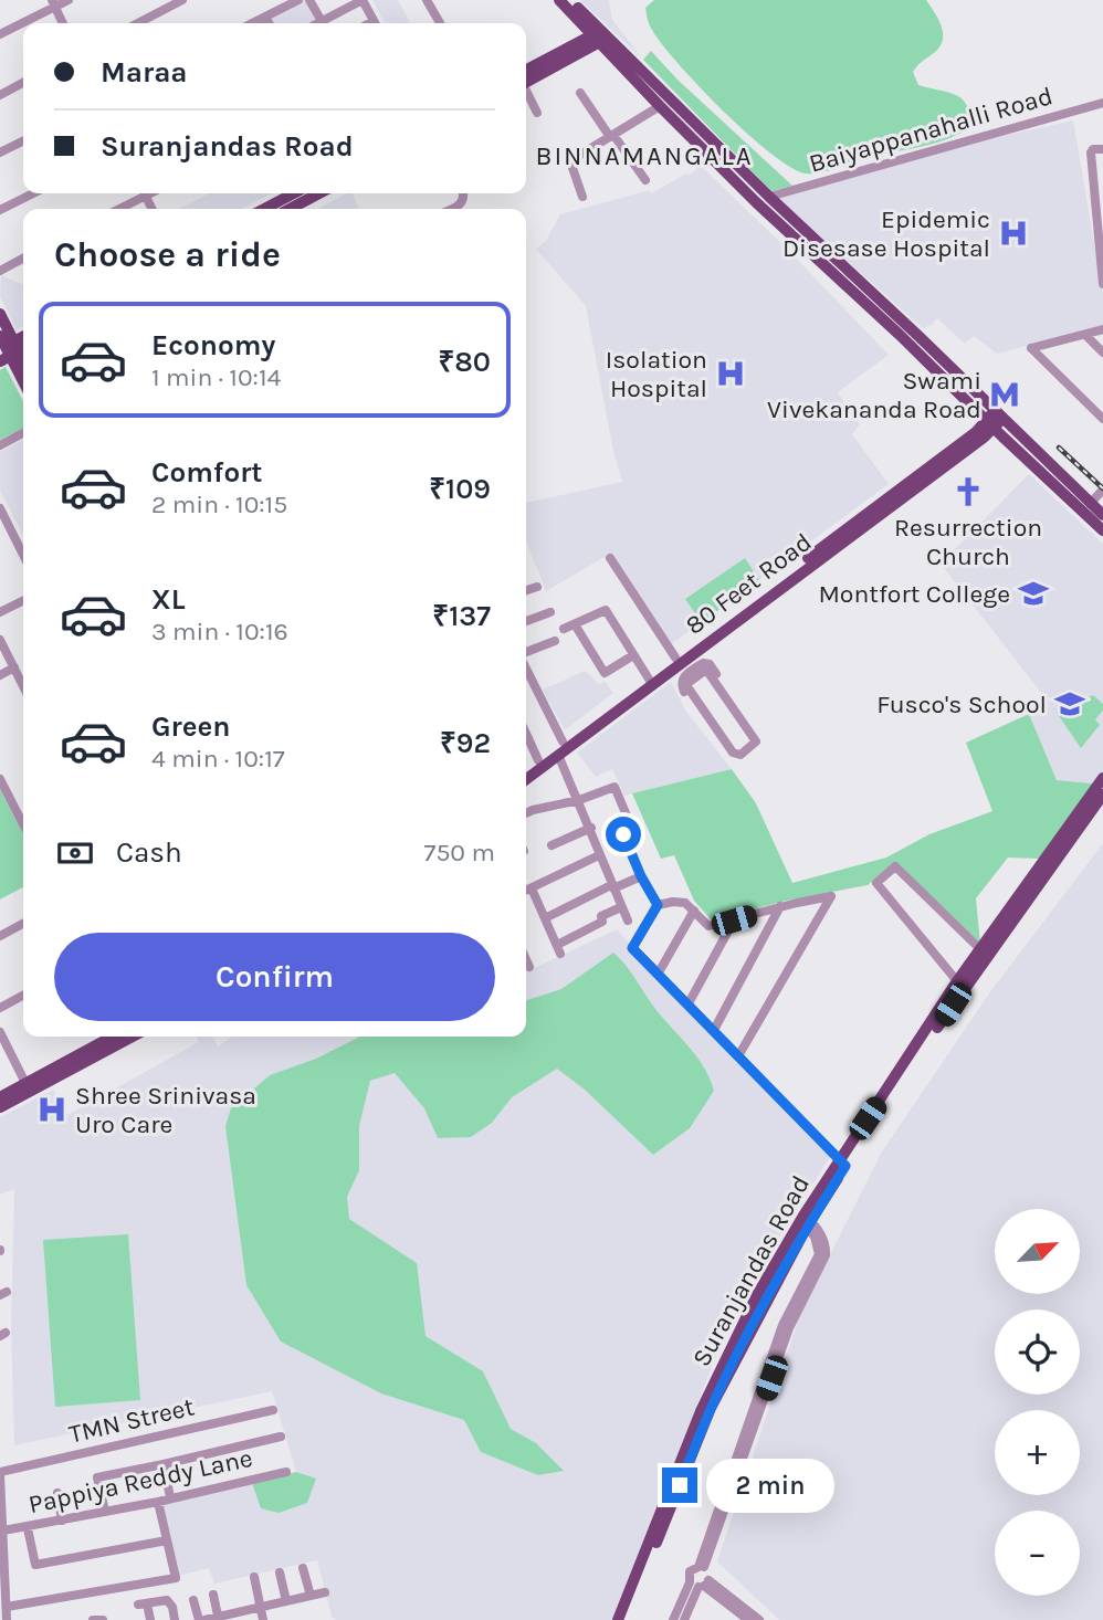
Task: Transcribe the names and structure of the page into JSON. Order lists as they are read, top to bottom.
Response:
{
  "streets": {
    "main road": ["80 Feet Road", "Suranjandas Road"],
    "street": ["Baiyappanahalli Road", "TMN Street", "Pappiya Reddy Lane"]
  },
  "districts": ["BINNAMANGALA"],
  "places": {
    "hospital": ["Epidemic Disesase Hospital", "Isolation Hospital", "Shree Srinivasa Uro Care"],
    "metro station": ["Swami Vivekananda Road"],
    "church": ["Resurrection Church"],
    "school or university": ["Montfort College", "Fusco's School"]
  },
  "north": "top right",
  "page": {
    "banner": ["Maraa", "Suranjandas Road"],
    "heading": "Choose a ride",
    "list": [
      {
        "name": "Economy",
        "note": "1 min · 10:14",
        "value": "₹80"
      },
      {
        "name": "Comfort",
        "note": "2 min · 10:15",
        "value": "₹109"
      },
      {
        "name": "XL",
        "note": "3 min · 10:16",
        "value": "₹137"
      },
      {
        "name": "Green",
        "note": "4 min · 10:17",
        "value": "₹92"
      }
    ],
    "pay": ["Cash", "750 m"],
    "buttons": "Confirm",
    "map_buttons": ["+", "−"],
    "bubble": "2 min"
  }
}
